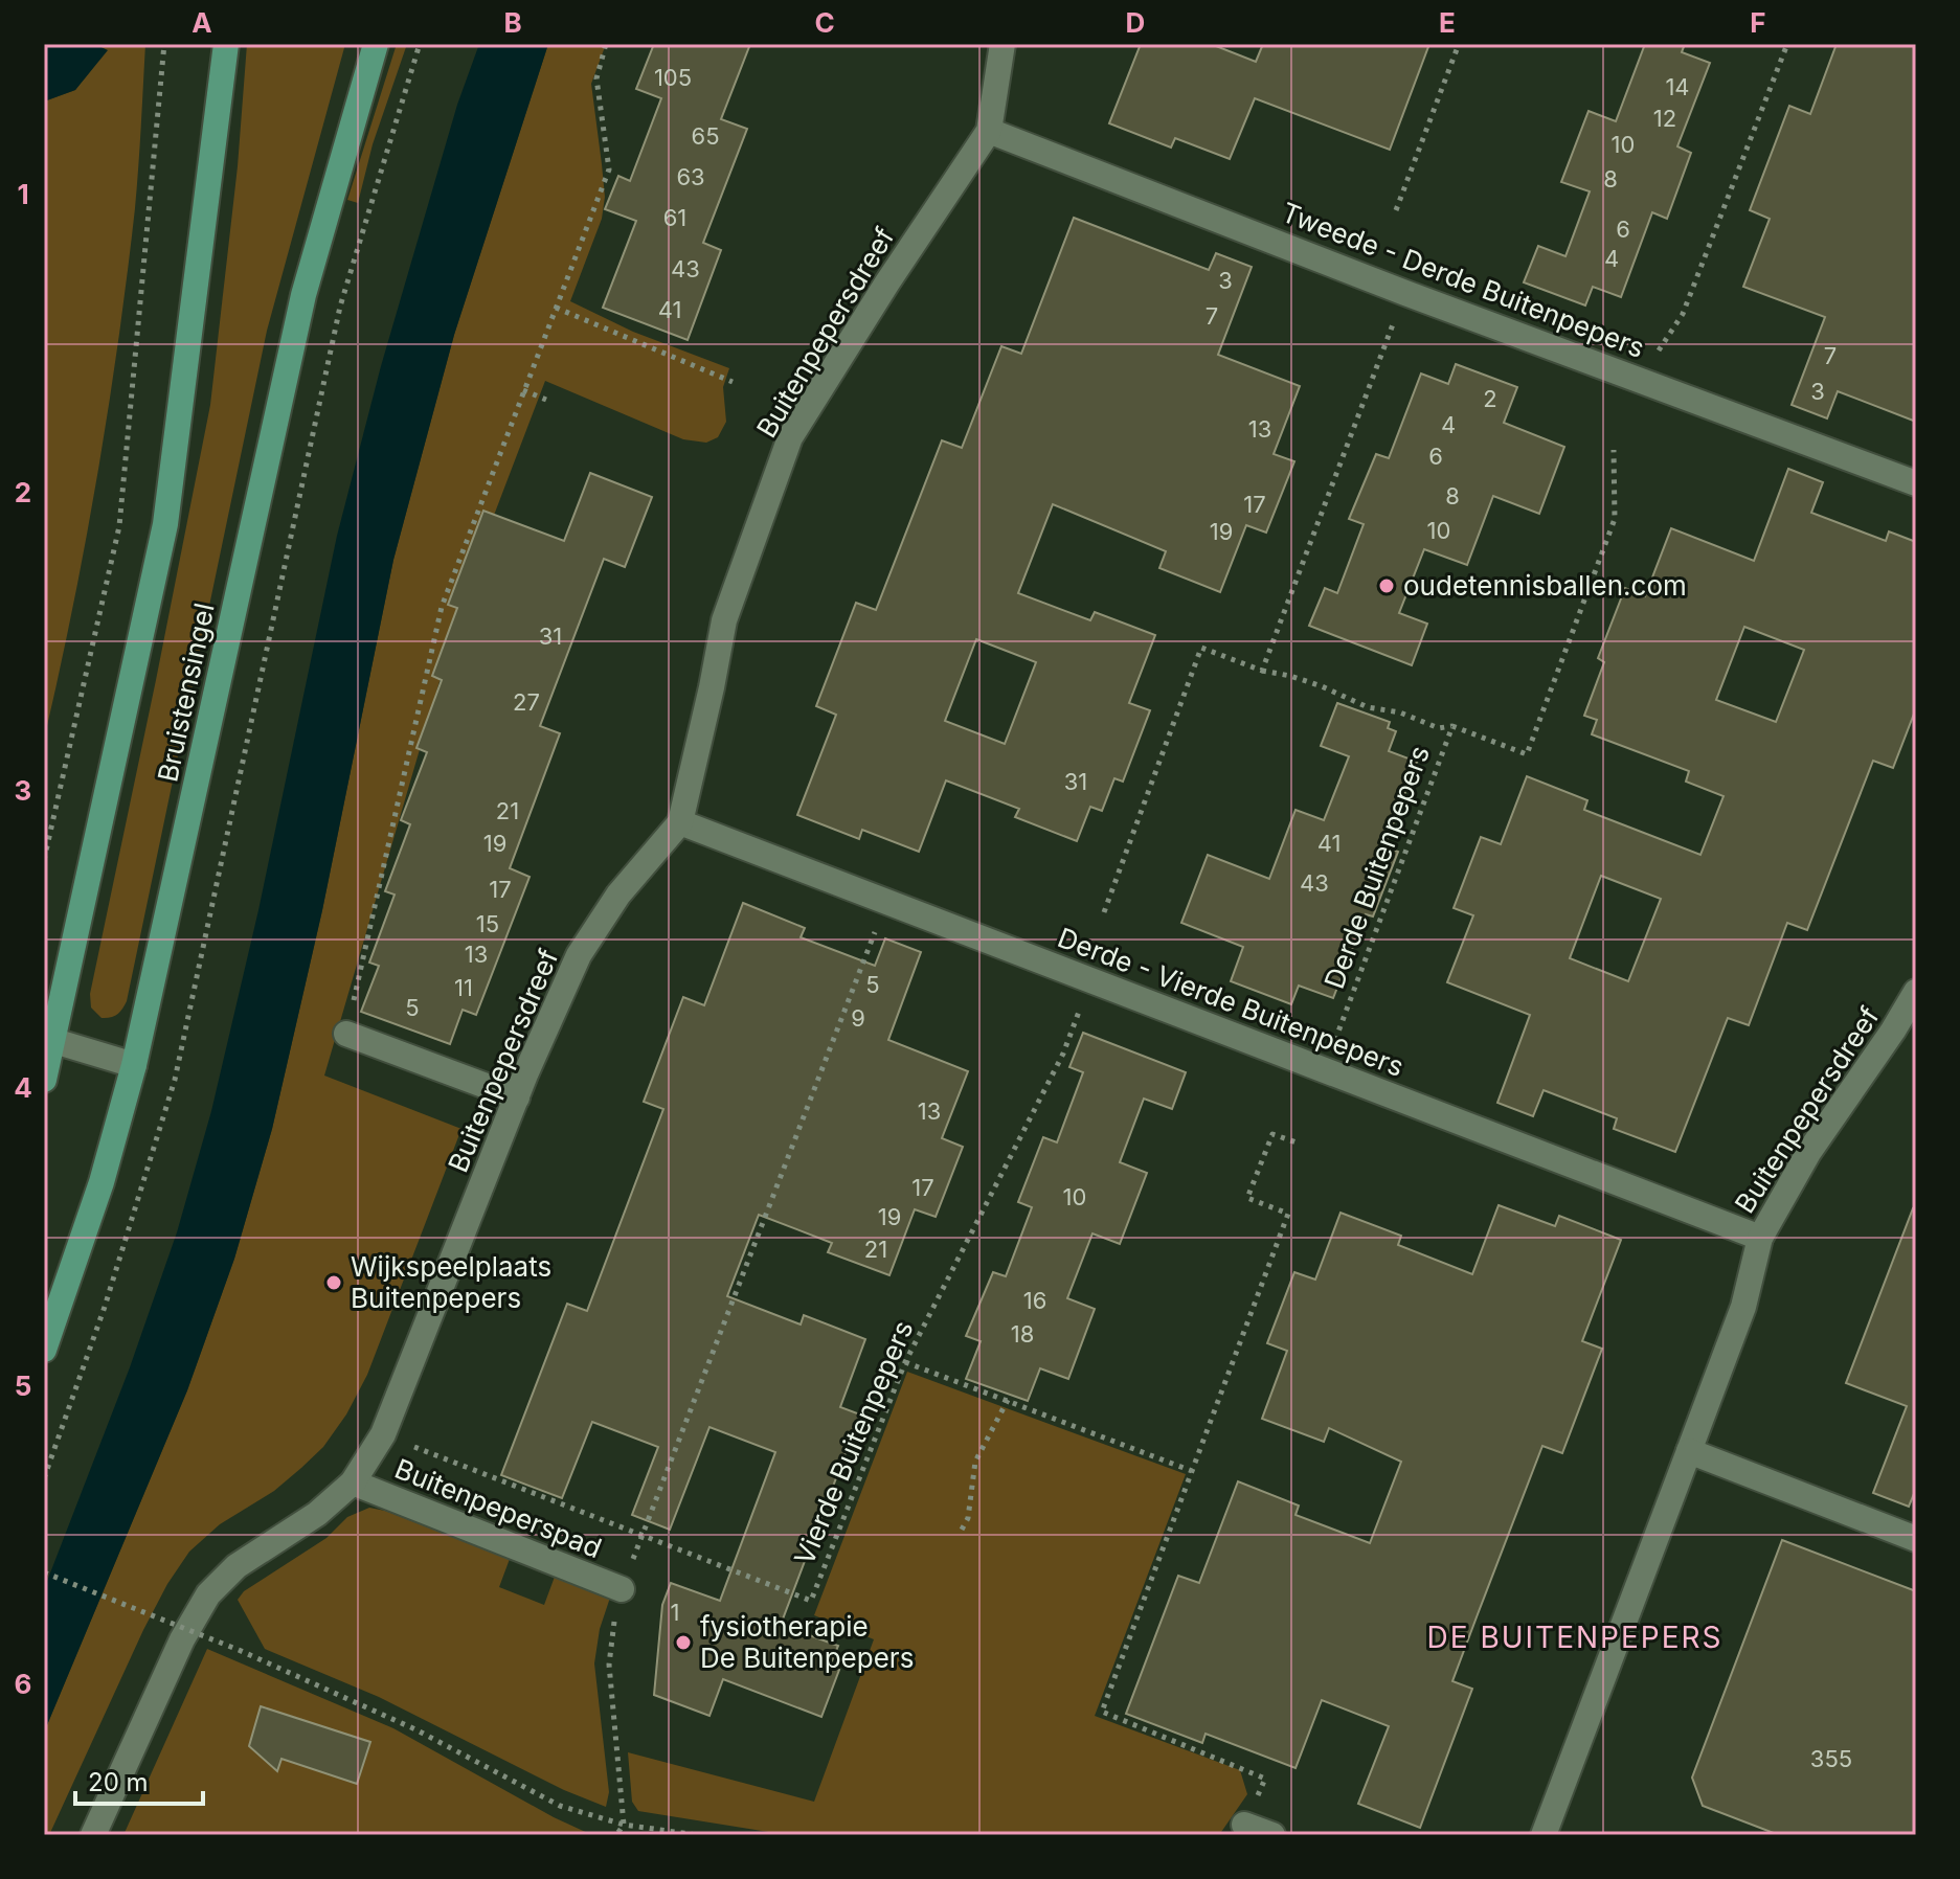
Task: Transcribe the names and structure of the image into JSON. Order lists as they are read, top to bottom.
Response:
{
  "streets": {
    "main road": ["Bruistensingel"],
    "street": [
      "Tweede - Derde Buitenpepers",
      "Buitenpepersdreef",
      "Derde - Vierde Buitenpepers",
      "Buitenpeperspad"
    ],
    "path": ["Derde Buitenpepers", "Vierde Buitenpepers"]
  },
  "crossings": [
    ["Tweede - Derde Buitenpepers", "Buitenpepersdreef"],
    ["Buitenpepersdreef", "Derde - Vierde Buitenpepers"],
    ["Buitenpepersdreef", "Vierde Buitenpepers"],
    ["Buitenpepersdreef", "Buitenpeperspad"],
    ["Derde Buitenpepers", "Derde - Vierde Buitenpepers"],
    ["Derde - Vierde Buitenpepers", "Vierde Buitenpepers"]
  ],
  "districts": ["DE BUITENPEPERS"],
  "places": ["oudetennisballen.com", "Wijkspeelplaats Buitenpepers", "fysiotherapie De Buitenpepers"],
  "house_numbers": [
    "105",
    "14",
    "12",
    "65",
    "10",
    "63",
    "8",
    "61",
    "6",
    "4",
    "43",
    "3",
    "41",
    "7",
    "7",
    "3",
    "2",
    "4",
    "13",
    "6",
    "8",
    "17",
    "10",
    "19",
    "31",
    "27",
    "31",
    "21",
    "19",
    "41",
    "43",
    "17",
    "15",
    "13",
    "5",
    "11",
    "5",
    "9",
    "13",
    "17",
    "10",
    "19",
    "21",
    "16",
    "18",
    "1",
    "355"
  ],
  "scale_bar": "20 m",
  "grid": {
    "columns": [
      "A",
      "B",
      "C",
      "D",
      "E",
      "F"
    ],
    "rows": [
      "1",
      "2",
      "3",
      "4",
      "5",
      "6"
    ]
  }
}
